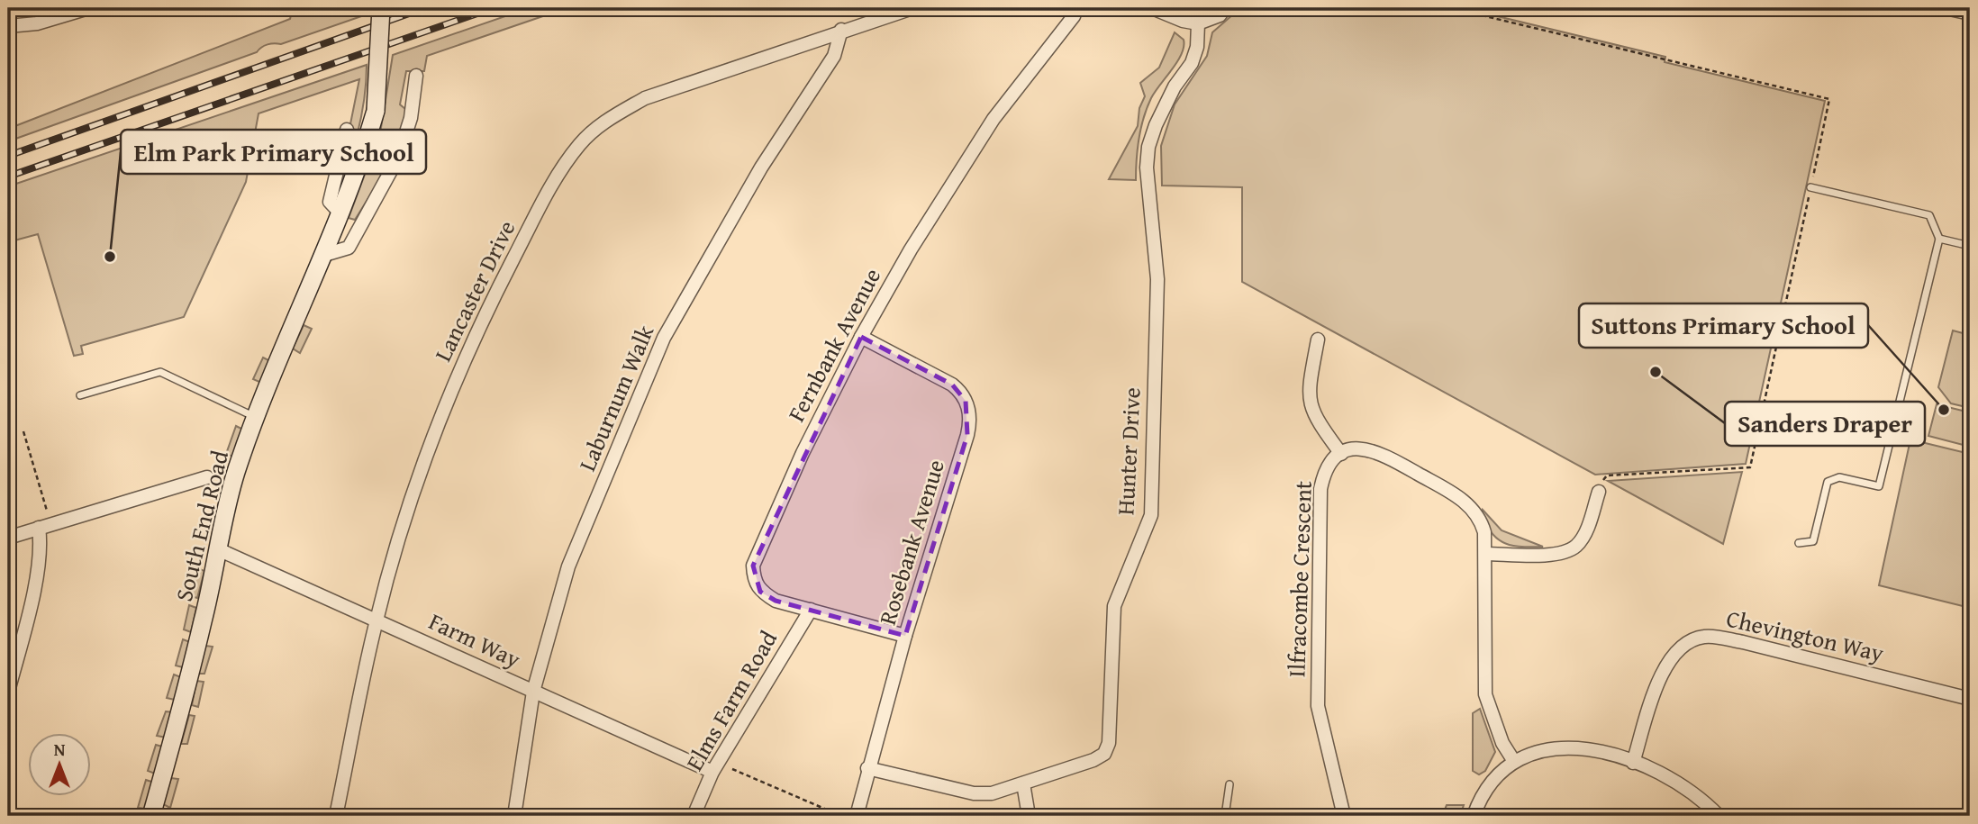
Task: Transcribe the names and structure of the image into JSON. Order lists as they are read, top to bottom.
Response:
{
  "streets": {
    "street": [
      "Lancaster Drive",
      "Fernbank Avenue",
      "Laburnum Walk",
      "Hunter Drive",
      "South End Road",
      "Rosebank Avenue",
      "Ilfracombe Crescent",
      "Chevington Way",
      "Farm Way",
      "Elms Farm Road"
    ]
  },
  "crossings": [
    ["Lancaster Drive", "Laburnum Walk"],
    ["Lancaster Drive", "Farm Way"],
    ["Fernbank Avenue", "Rosebank Avenue"],
    ["Fernbank Avenue", "Elms Farm Road"],
    ["Laburnum Walk", "Farm Way"],
    ["Hunter Drive", "Rosebank Avenue"],
    ["South End Road", "Farm Way"],
    ["Farm Way", "Elms Farm Road"]
  ],
  "places": ["Elm Park Primary School", "Sanders Draper", "Suttons Primary School"],
  "north": "top"
}
